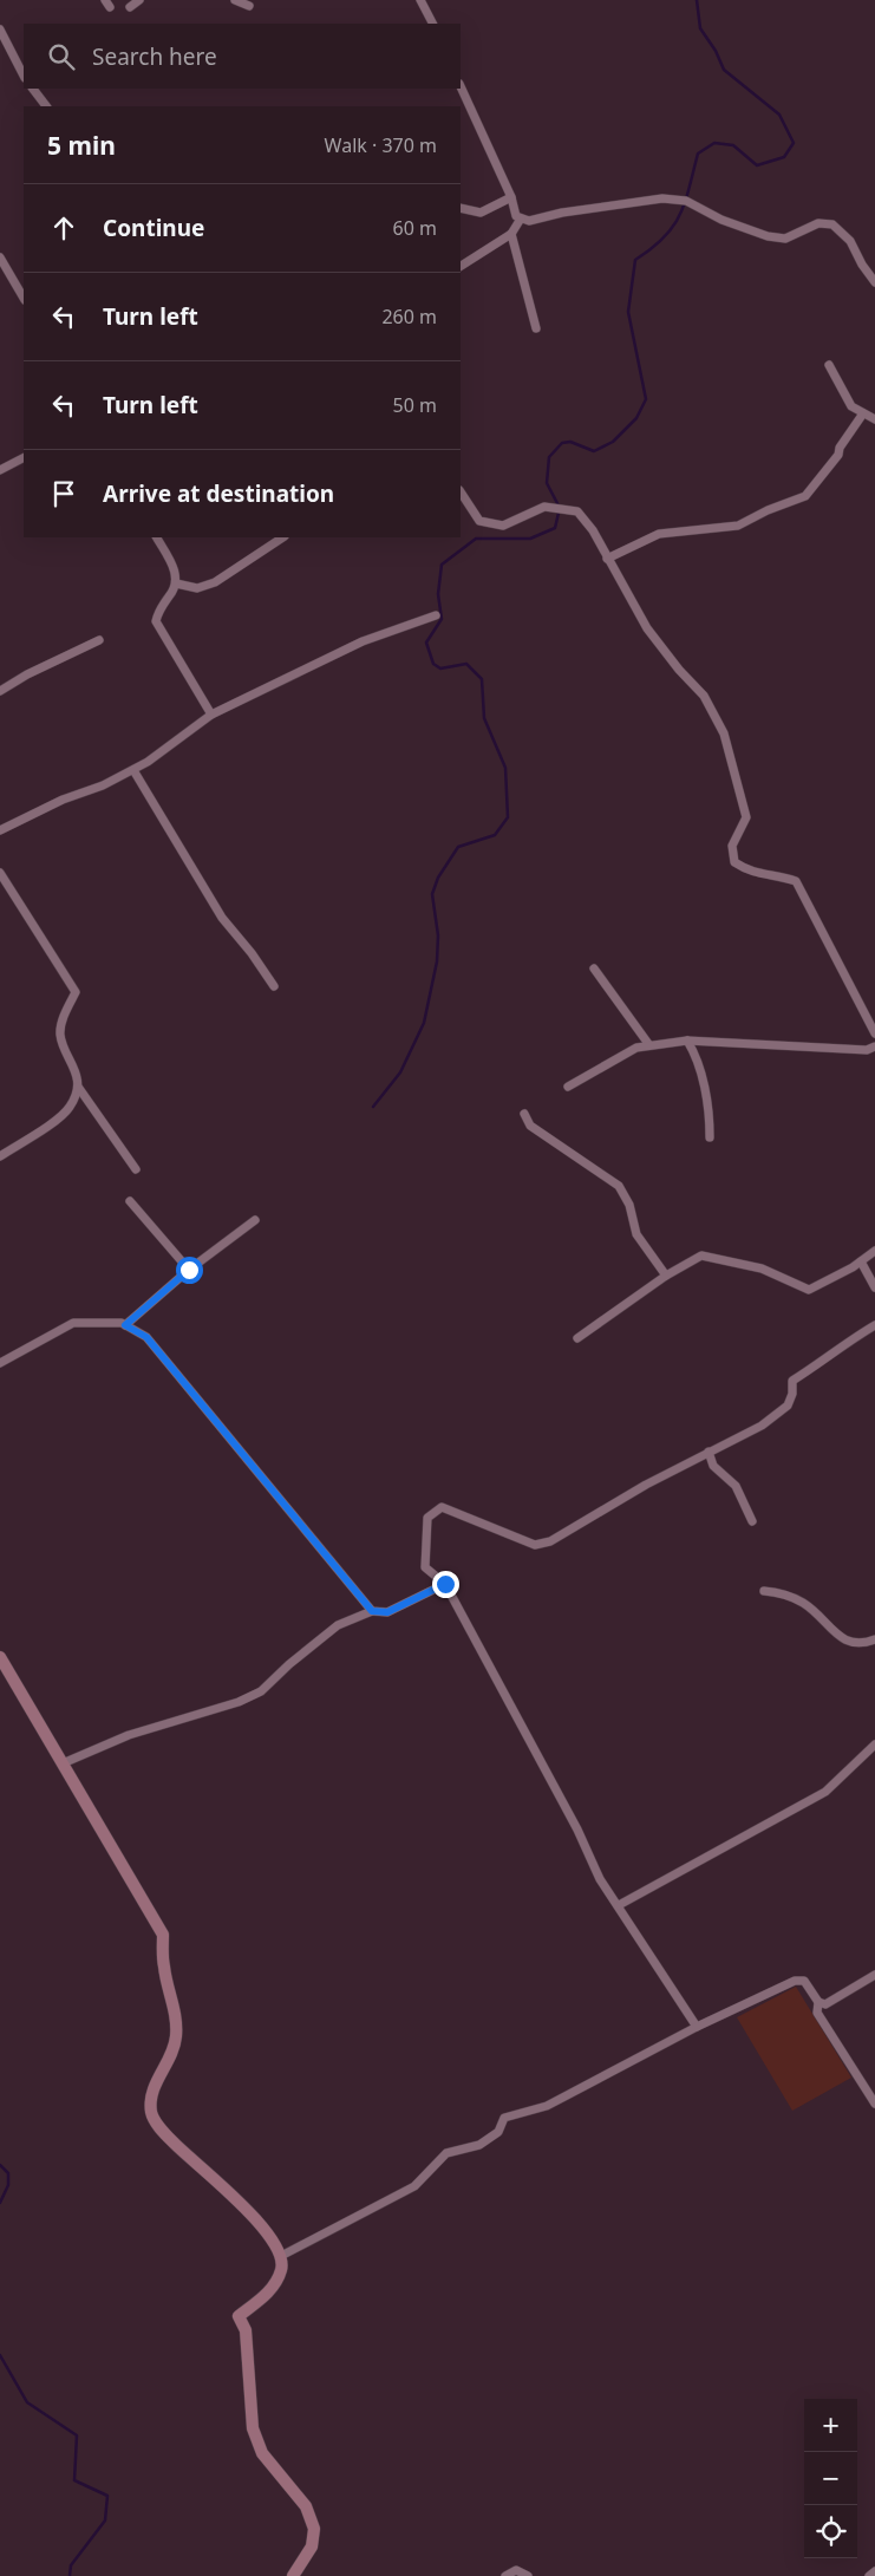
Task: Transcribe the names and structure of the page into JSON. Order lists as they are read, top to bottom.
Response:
{
  "page": {
    "search": "Search here",
    "heading": ["5 min", "Walk · 370 m"],
    "list": [
      ["Continue", "60 m"],
      ["Turn left", "260 m"],
      ["Turn left", "50 m"],
      "Arrive at destination"
    ],
    "map_buttons": ["+", "−"]
  }
}
